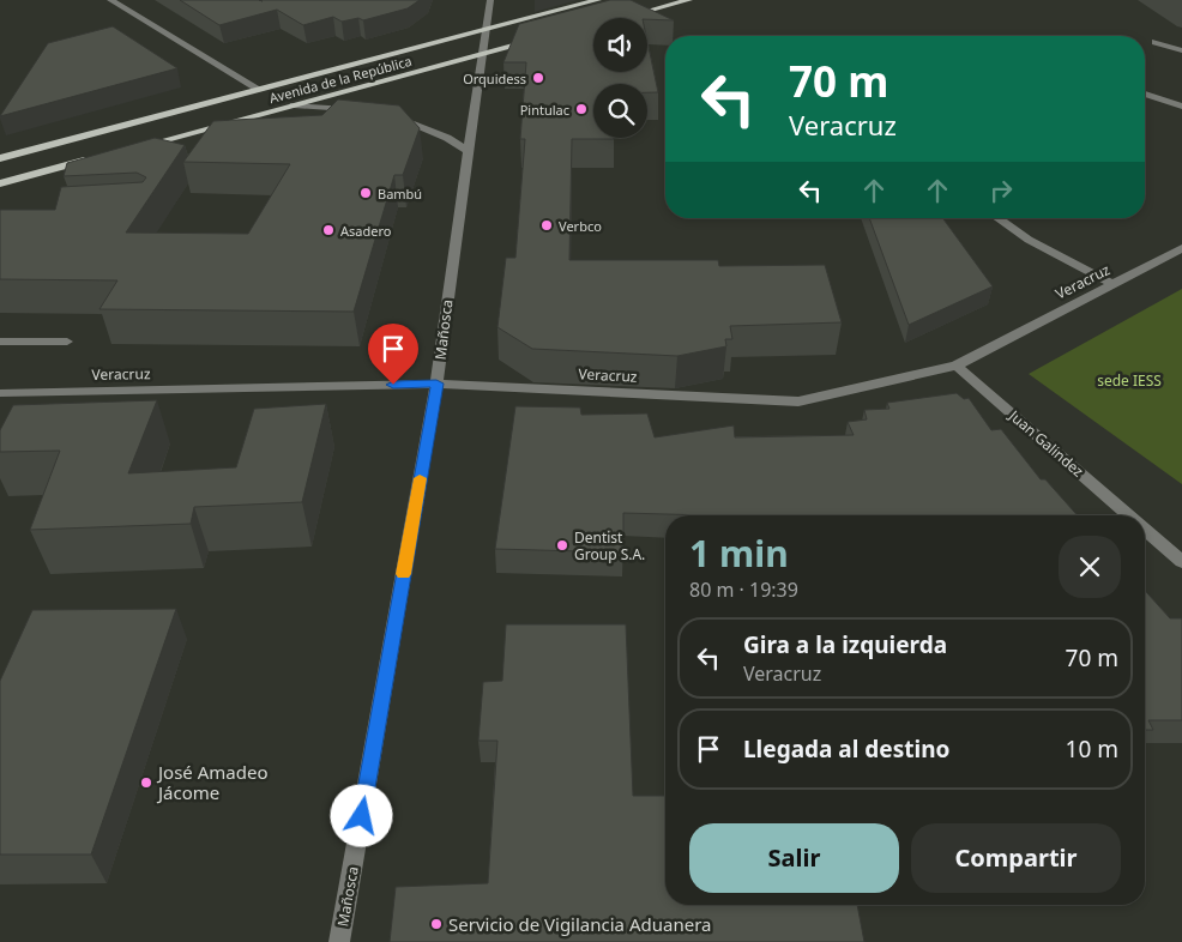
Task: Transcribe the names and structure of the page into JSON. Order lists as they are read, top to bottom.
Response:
{
  "streets": {
    "main road": ["Avenida de la República"],
    "street": ["Veracruz", "Mañosca", "Juan Galindez"]
  },
  "crossings": [
    ["Avenida de la República", "Mañosca"],
    ["Veracruz", "Mañosca"],
    ["Veracruz", "Juan Galindez"]
  ],
  "parks": ["sede IESS"],
  "places": [
    "Orquidess",
    "Pintulac",
    "Bambú",
    "Verbco",
    "Asadero",
    "Dentist Group S.A.",
    "José Amadeo Jácome",
    "Servicio de Vigilancia Aduanera"
  ],
  "page": {
    "turn": ["70 m", "Veracruz"],
    "heading": ["1 min", "80 m · 19:39"],
    "list": [
      {
        "name": "Gira a la izquierda",
        "note": "Veracruz",
        "value": "70 m"
      },
      {
        "name": "Llegada al destino",
        "value": "10 m"
      }
    ],
    "buttons": ["Salir", "Compartir"]
  }
}
